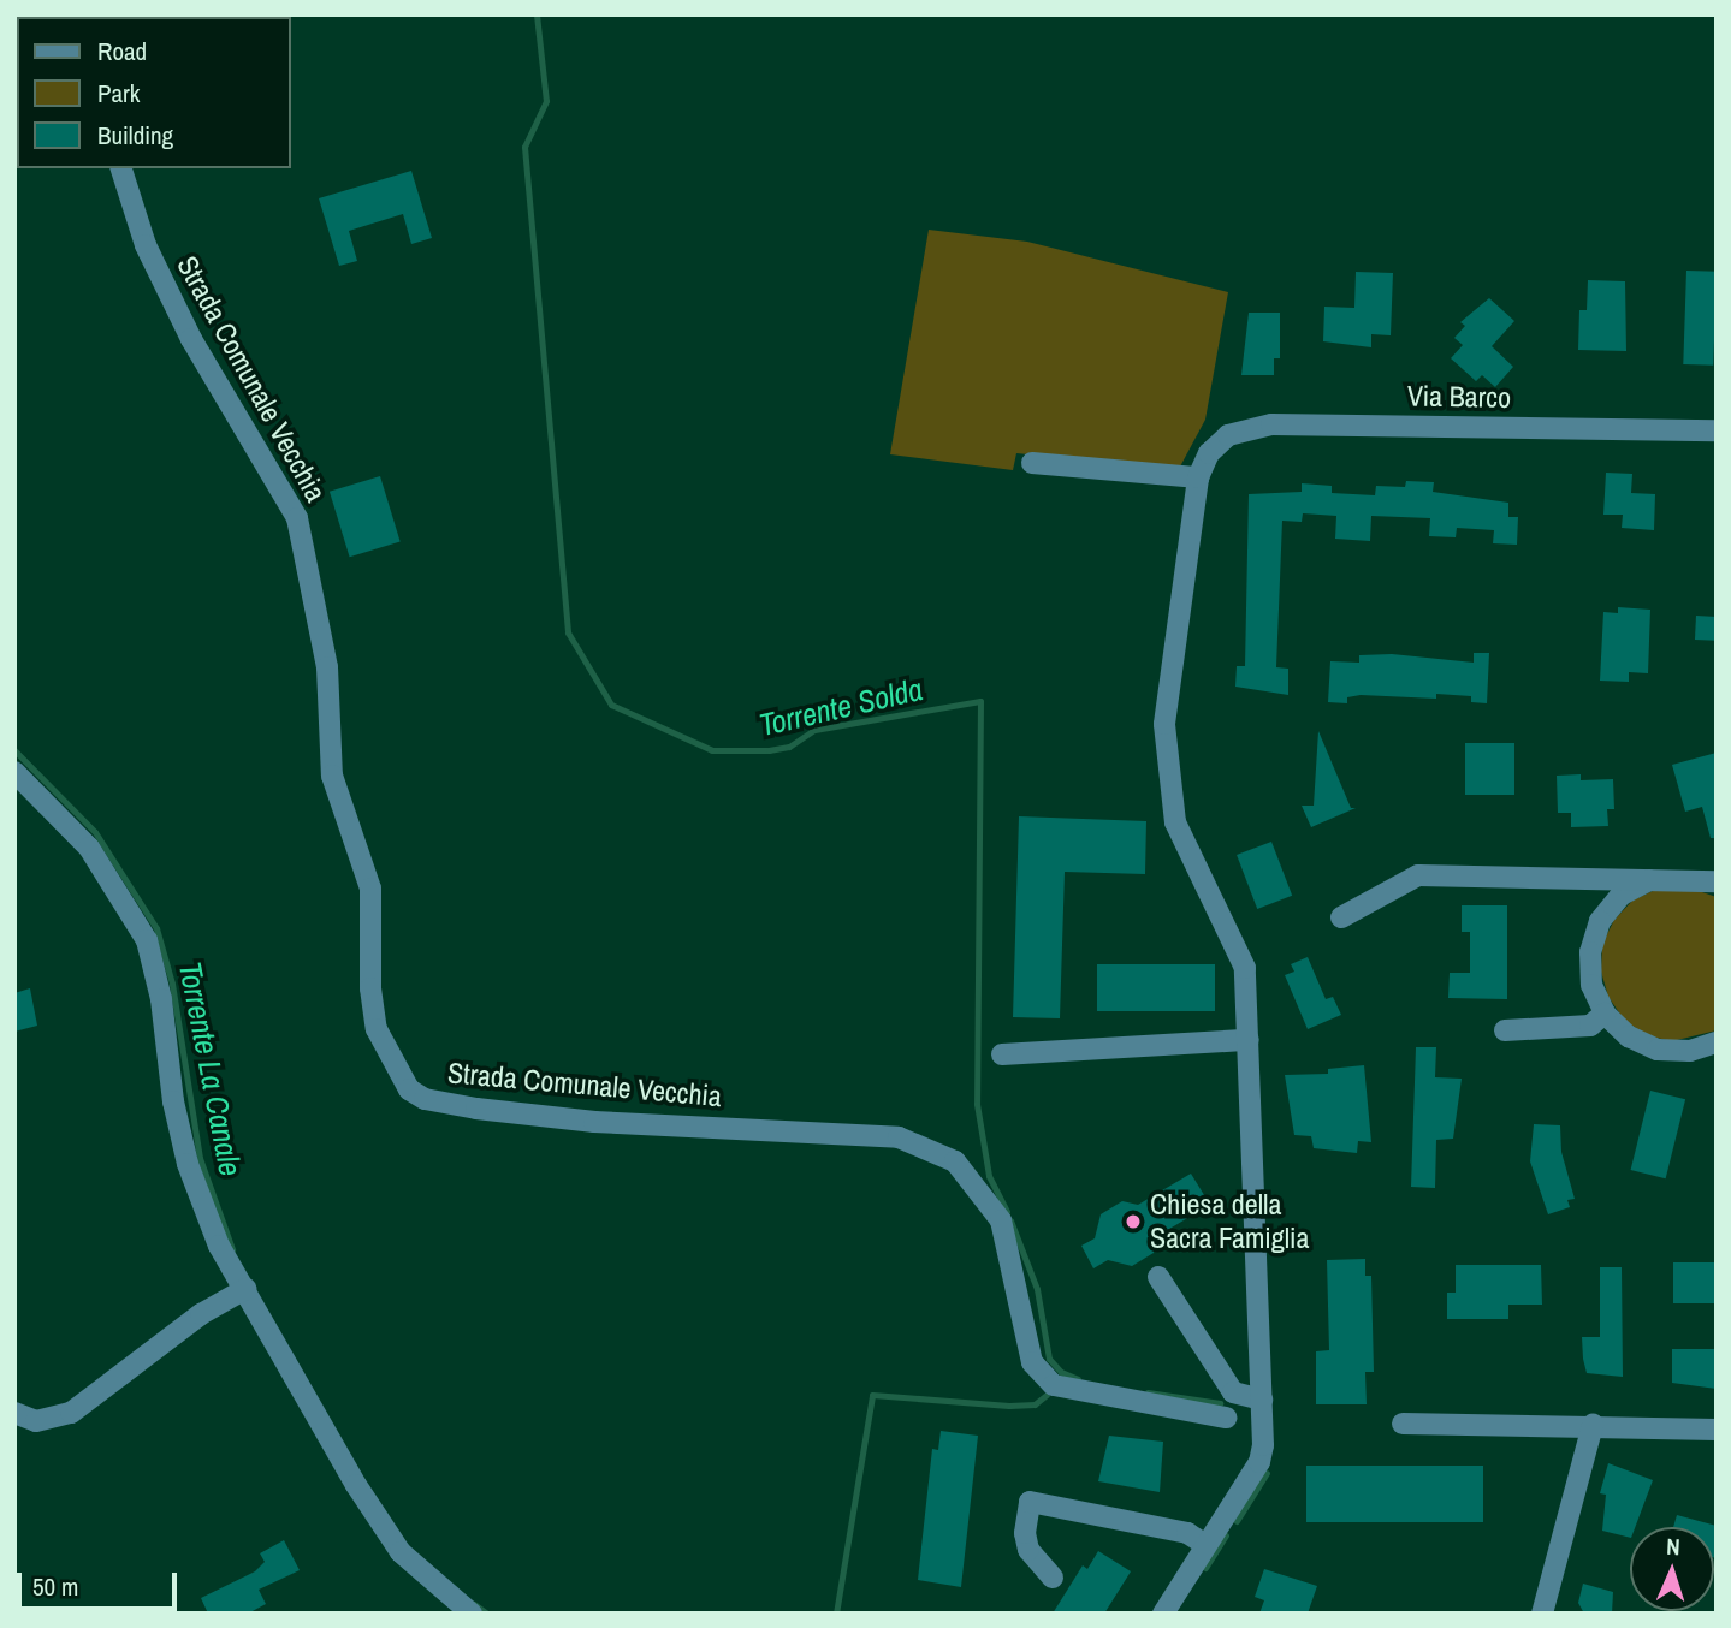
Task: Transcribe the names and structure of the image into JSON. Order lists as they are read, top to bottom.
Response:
{
  "streets": {
    "street": ["Strada Comunale Vecchia", "Via Barco"]
  },
  "water": ["Torrente Solda", "Torrente La Canale"],
  "places": ["Chiesa della Sacra Famiglia"],
  "legend": ["Road", "Park", "Building"],
  "scale_bar": "50 m",
  "north": "top"
}
